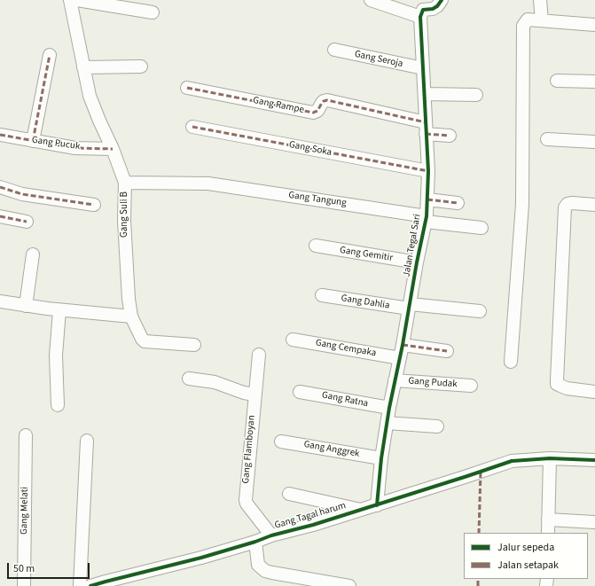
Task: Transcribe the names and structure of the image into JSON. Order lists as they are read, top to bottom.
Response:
{
  "streets": {
    "street": [
      "Gang Seroja",
      "Gang Rampe",
      "Gang Pucuk",
      "Gang Soka",
      "Gang Tangung",
      "Gang Suli B",
      "Jalan Tegal Sari",
      "Gang Gemitir",
      "Gang Dahlia",
      "Gang Cempaka",
      "Gang Pudak",
      "Gang Ratna",
      "Gang Flamboyan",
      "Gang Anggrek",
      "Gang Melati",
      "Gang Tagal harum"
    ]
  },
  "crossings": [
    ["Gang Seroja", "Jalan Tegal Sari"],
    ["Gang Rampe", "Jalan Tegal Sari"],
    ["Gang Pucuk", "Gang Suli B"],
    ["Gang Soka", "Jalan Tegal Sari"],
    ["Gang Tangung", "Gang Suli B"],
    ["Gang Tangung", "Jalan Tegal Sari"],
    ["Jalan Tegal Sari", "Gang Gemitir"],
    ["Jalan Tegal Sari", "Gang Dahlia"],
    ["Jalan Tegal Sari", "Gang Cempaka"],
    ["Jalan Tegal Sari", "Gang Pudak"],
    ["Jalan Tegal Sari", "Gang Ratna"],
    ["Jalan Tegal Sari", "Gang Anggrek"],
    ["Jalan Tegal Sari", "Gang Tagal harum"],
    ["Gang Flamboyan", "Gang Tagal harum"]
  ],
  "legend": ["Jalur sepeda", "Jalan setapak"],
  "scale_bar": "50 m"
}
